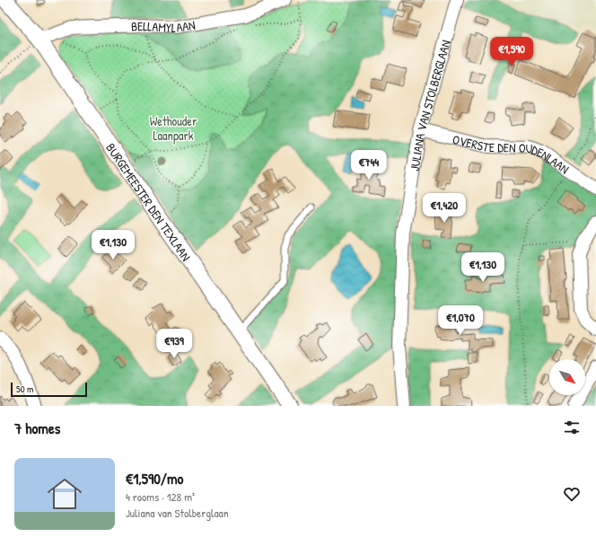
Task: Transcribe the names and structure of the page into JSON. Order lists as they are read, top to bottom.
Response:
{
  "streets": {
    "street": [
      "BELLAMYLAAN",
      "JULIANA VAN STOLBERGLAAN",
      "OVERSTE DEN OUDENLAAN",
      "BURGEMEESTER DEN TEXLAAN"
    ]
  },
  "crossings": [
    ["BELLAMYLAAN", "BURGEMEESTER DEN TEXLAAN"],
    ["JULIANA VAN STOLBERGLAAN", "OVERSTE DEN OUDENLAAN"]
  ],
  "parks": ["Wethouder Laanpark"],
  "scale_bar": "50 m",
  "north": "bottom right",
  "page": {
    "price": [
      "€1,590",
      "€744",
      "€1,420",
      "€1,130",
      "€1,130",
      "€1,070",
      "€939"
    ],
    "scale": "50 m",
    "heading": "7 homes",
    "list": [
      {
        "name": "€1,590/mo",
        "note": "4 rooms · 128 m² · Juliana van Stolberglaan"
      }
    ]
  }
}
